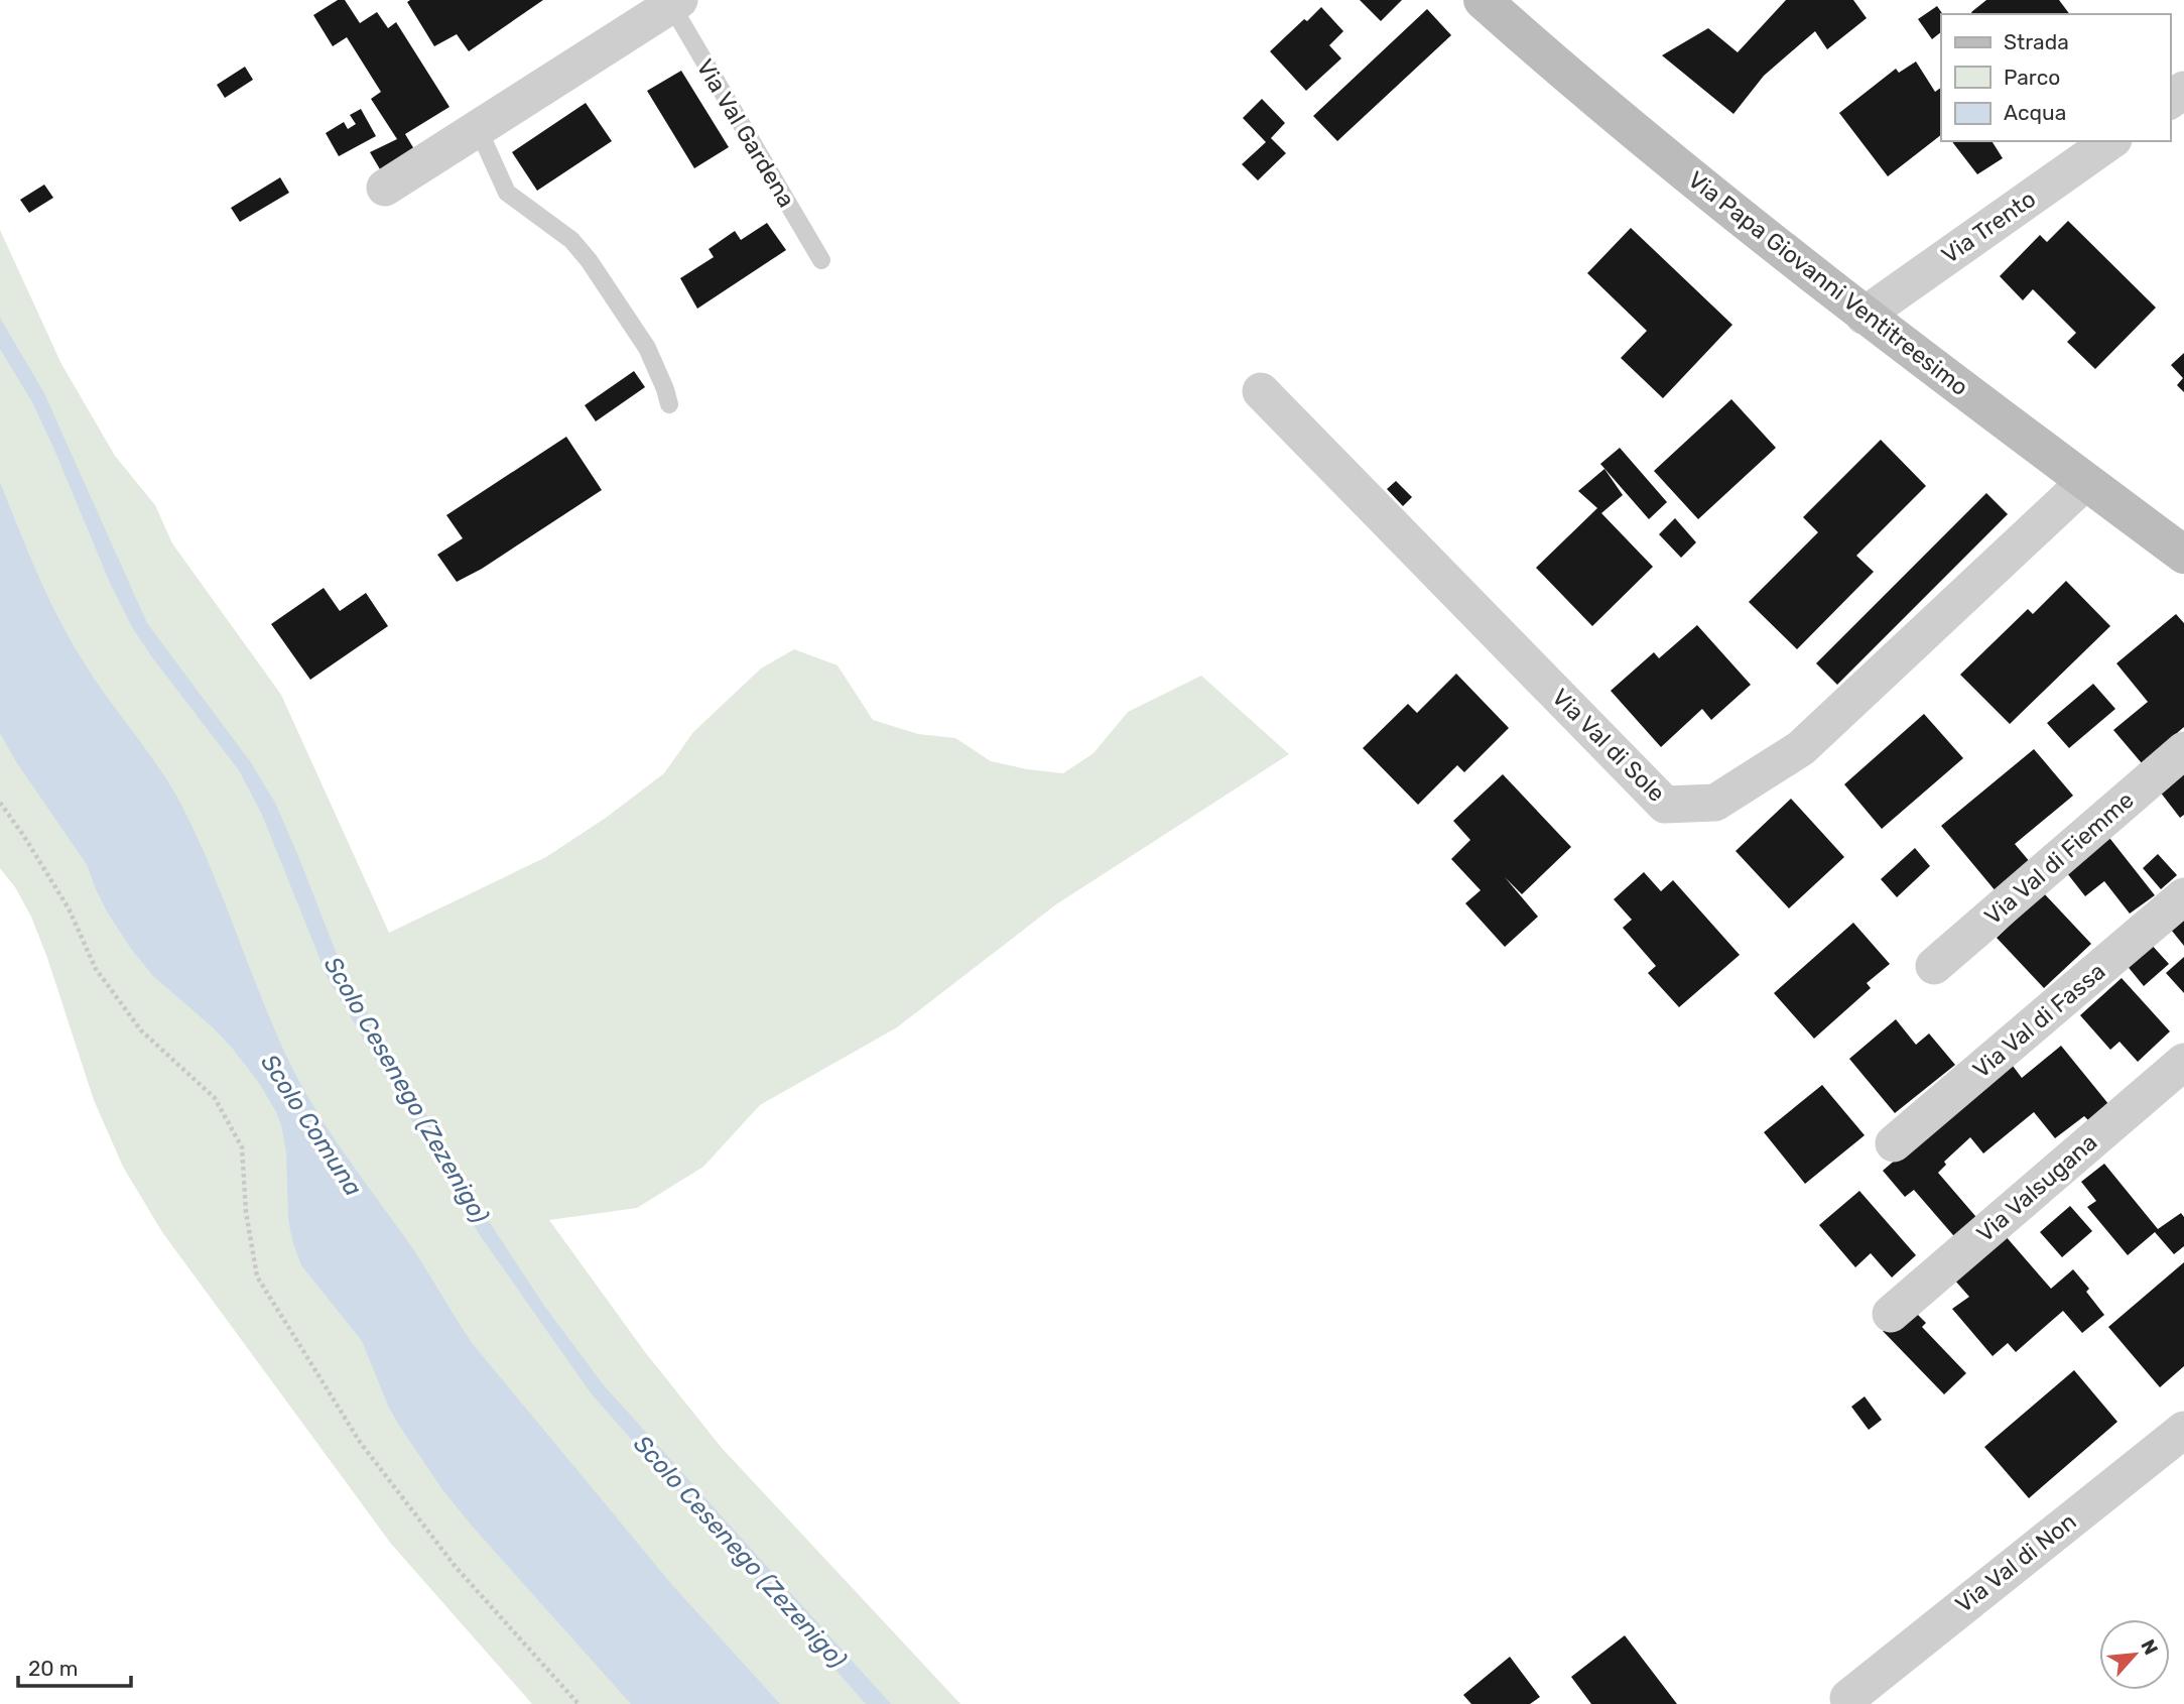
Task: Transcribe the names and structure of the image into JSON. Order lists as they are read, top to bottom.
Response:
{
  "streets": {
    "main road": ["Via Papa Giovanni Ventitreesimo"],
    "street": [
      "Via Val Gardena",
      "Via Trento",
      "Via Val di Sole",
      "Via Val di Fiemme",
      "Via Val di Fassa",
      "Via Valsugana",
      "Via Val di Non"
    ]
  },
  "crossings": [
    ["Via Trento", "Via Papa Giovanni Ventitreesimo"],
    ["Via Papa Giovanni Ventitreesimo", "Via Val di Sole"]
  ],
  "water": ["Scolo Cesenego (Zezenigo)", "Scolo Comuna"],
  "legend": ["Strada", "Parco", "Acqua"],
  "scale_bar": "20 m",
  "north": "top right"
}
